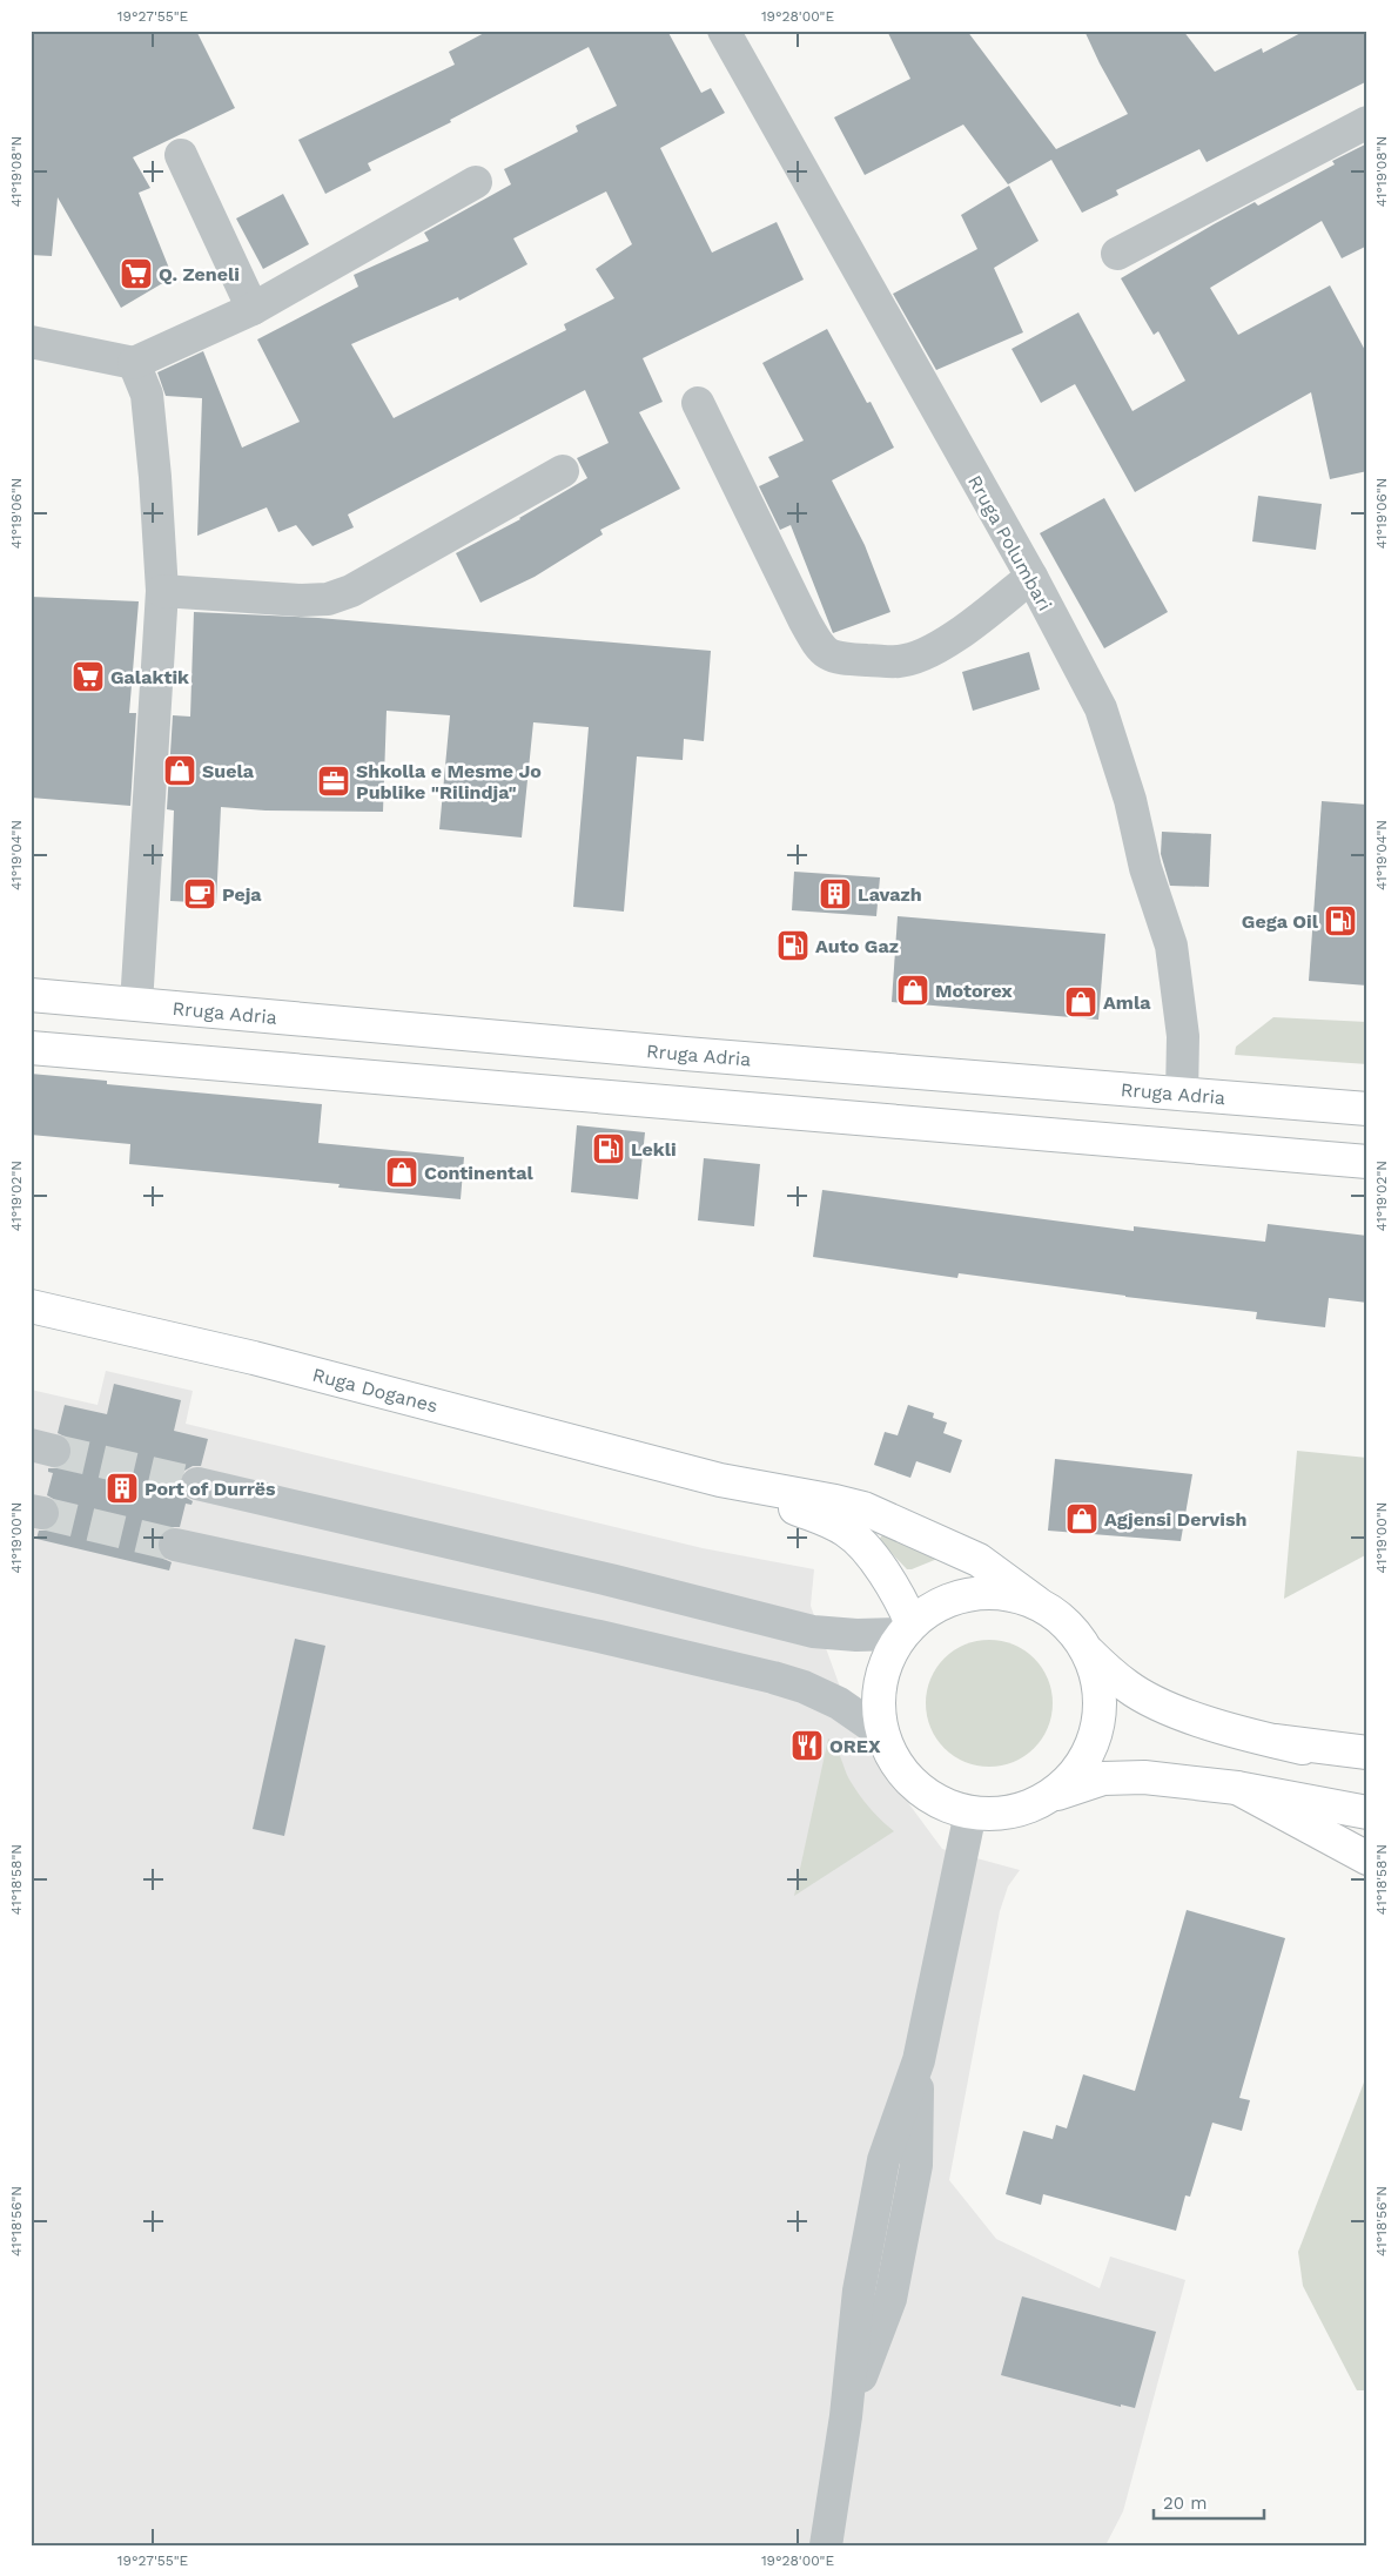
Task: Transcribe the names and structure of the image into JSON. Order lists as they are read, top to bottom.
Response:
{
  "streets": {
    "main road": ["Rruga Adria", "Ruga Doganes"],
    "street": ["Rruga Polumbari"]
  },
  "crossings": [
    ["Rruga Polumbari", "Rruga Adria"]
  ],
  "places": {
    "supermarket": ["Q. Zeneli", "Galaktik"],
    "shop": [
      "Suela",
      "Motorex",
      "Amla",
      "Continental",
      "Agjensi Dervish"
    ],
    "office": ["Shkolla e Mesme Jo Publike \"Rilindja\""],
    "cafe": ["Peja"],
    "building": ["Lavazh", "Port of Durrës"],
    "fuel station": ["Gega Oil", "Auto Gaz", "Lekli"],
    "restaurant": ["OREX"]
  },
  "scale_bar": "20 m",
  "coordinates": [
    "19°27'55\"E",
    "19°28'00\"E",
    "41°19'08\"N",
    "41°19'06\"N",
    "41°19'04\"N",
    "41°19'02\"N",
    "41°19'00\"N",
    "41°18'58\"N",
    "41°18'56\"N"
  ]
}
